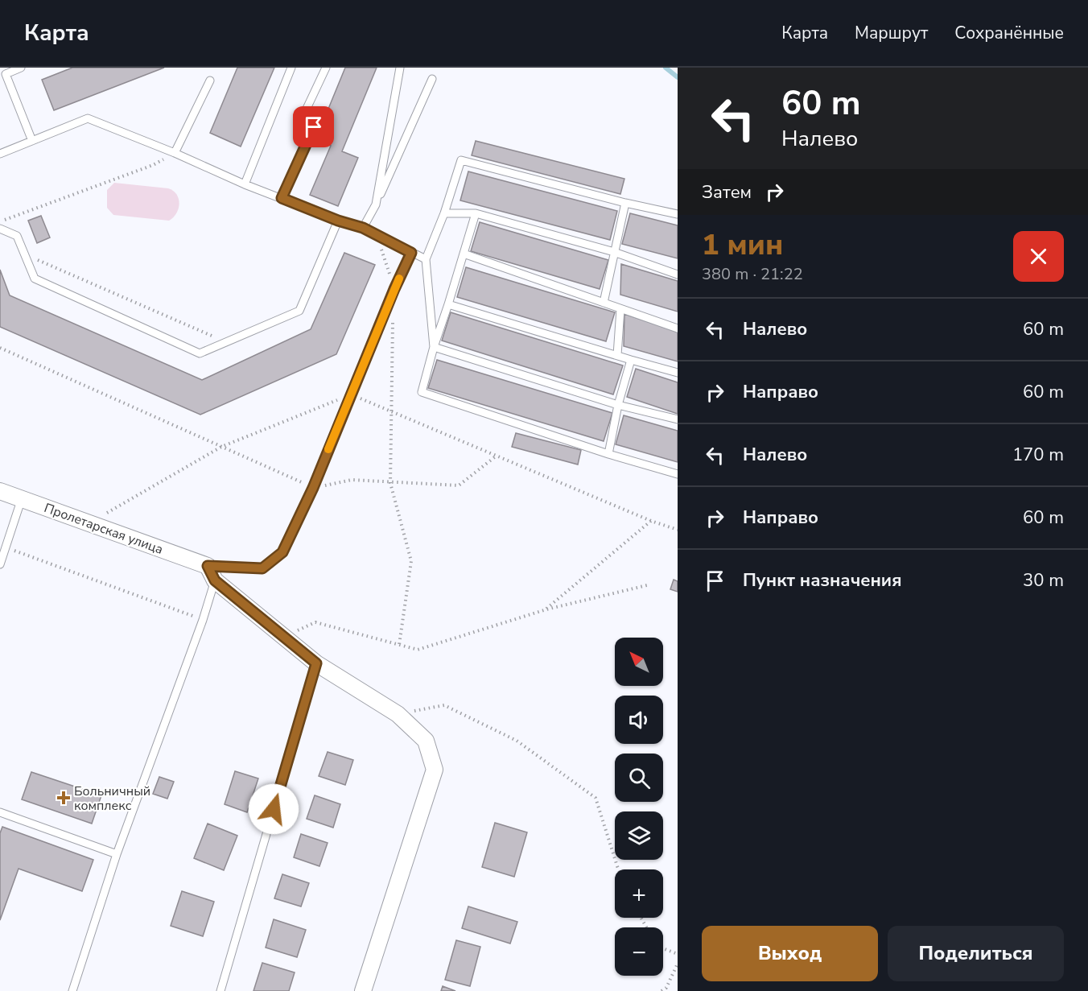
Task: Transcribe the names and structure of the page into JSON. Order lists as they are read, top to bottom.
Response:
{
  "streets": {
    "street": ["Пролетарская улица"]
  },
  "places": {
    "health": ["Больничный комплекс"]
  },
  "north": "top left",
  "page": {
    "header": "Карта",
    "nav": ["Карта", "Маршрут", "Сохранённые"],
    "turn": ["60 m", "Налево"],
    "then": "Затем",
    "heading": ["1 мин", "380 m · 21:22"],
    "list": [
      {
        "name": "Налево",
        "value": "60 m"
      },
      {
        "name": "Направо",
        "value": "60 m"
      },
      {
        "name": "Налево",
        "value": "170 m"
      },
      {
        "name": "Направо",
        "value": "60 m"
      },
      {
        "name": "Пункт назначения",
        "value": "30 m"
      }
    ],
    "map_buttons": ["+", "−"],
    "buttons": ["Выход", "Поделиться"]
  }
}
